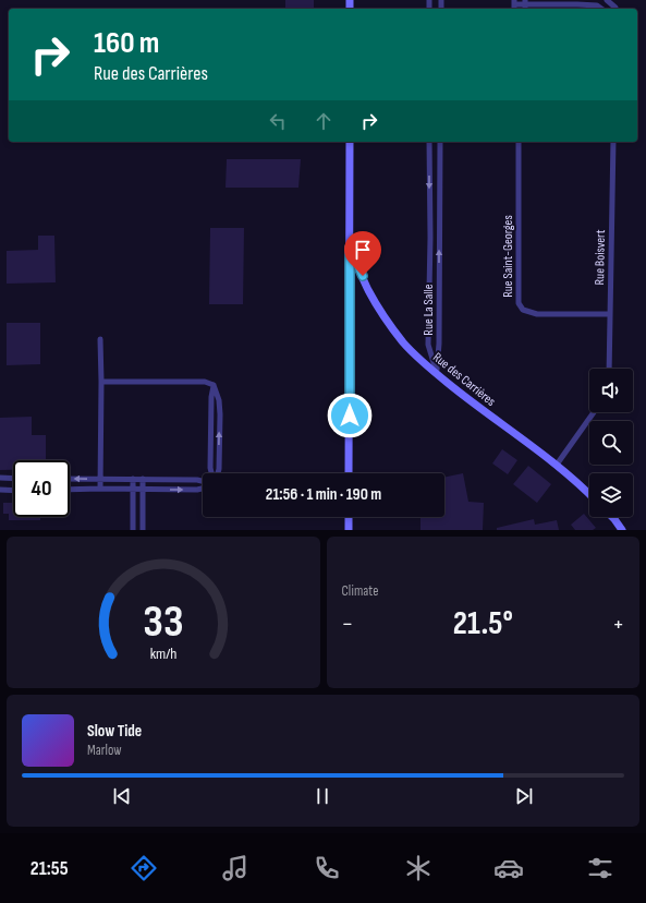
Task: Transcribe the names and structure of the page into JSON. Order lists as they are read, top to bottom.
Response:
{
  "streets": {
    "main road": ["Rue des Carrières"],
    "street": ["Rue Saint-Georges", "Rue Boisvert", "Rue La Salle"]
  },
  "crossings": [
    ["Rue Saint-Georges", "Rue Boisvert"],
    ["Rue La Salle", "Rue des Carrières"]
  ],
  "page": {
    "turn": ["160 m", "Rue des Carrières"],
    "limit": "40",
    "trip": "21:56 · 1 min · 190 m",
    "tile": "Climate",
    "heat": ["−", "21.5°", "+"],
    "song": ["Slow Tide", "Marlow"],
    "tabs": "21:55",
    "gauge": ["33", "km/h"]
  }
}
